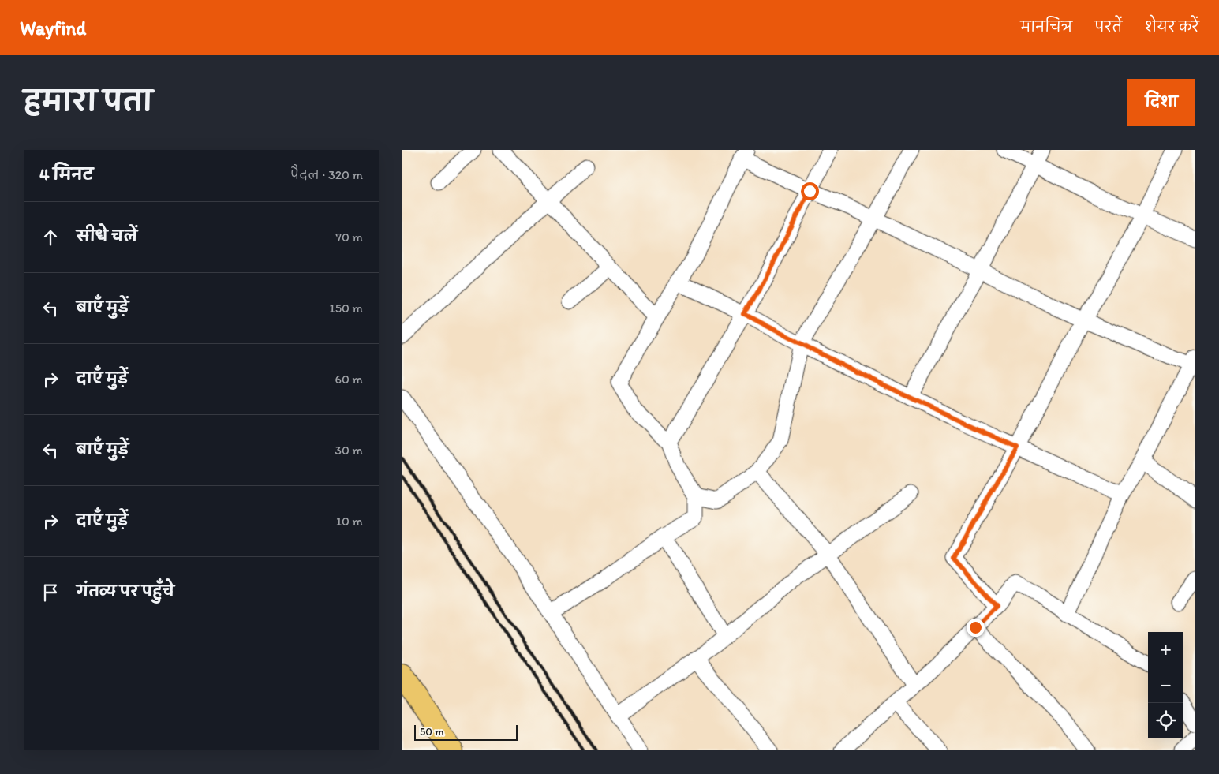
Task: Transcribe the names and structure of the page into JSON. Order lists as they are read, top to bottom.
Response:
{
  "scale_bar": "50 m",
  "page": {
    "header": "Wayfind",
    "nav": ["मानचित्र", "परतें", "शेयर करें"],
    "title": "हमारा पता",
    "buttons": "दिशा",
    "heading": ["4 मिनट", "पैदल · 320 m"],
    "list": [
      ["सीधे चलें", "70 m"],
      ["बाएँ मुड़ें", "150 m"],
      ["दाएँ मुड़ें", "60 m"],
      ["बाएँ मुड़ें", "30 m"],
      ["दाएँ मुड़ें", "10 m"],
      "गंतव्य पर पहुँचे"
    ],
    "map_buttons": ["+", "−"],
    "scale": "50 m"
  }
}
